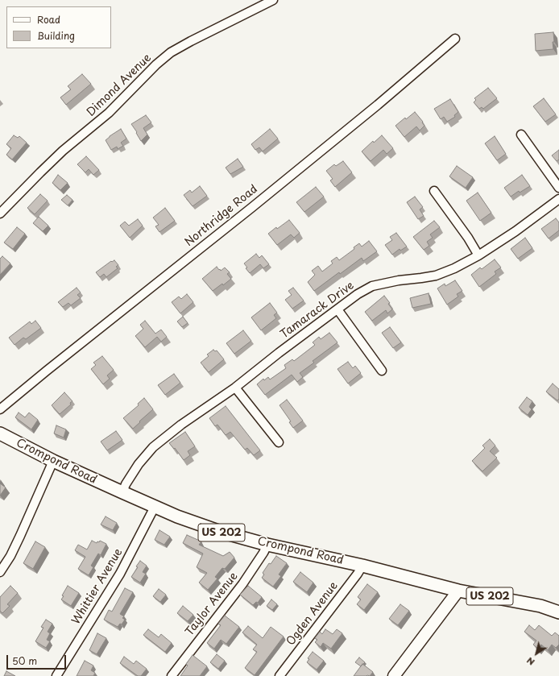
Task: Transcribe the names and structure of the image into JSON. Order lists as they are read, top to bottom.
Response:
{
  "streets": {
    "main road": ["Crompond Road", "US 202"],
    "street": [
      "Dimond Avenue",
      "Northridge Road",
      "Tamarack Drive",
      "Whittier Avenue",
      "Taylor Avenue",
      "Ogden Avenue"
    ]
  },
  "crossings": [
    ["Tamarack Drive", "Crompond Road"],
    ["Crompond Road", "Whittier Avenue"],
    ["Crompond Road", "Taylor Avenue"],
    ["Crompond Road", "Ogden Avenue"]
  ],
  "legend": ["Road", "Building"],
  "scale_bar": "50 m",
  "north": "bottom left"
}
